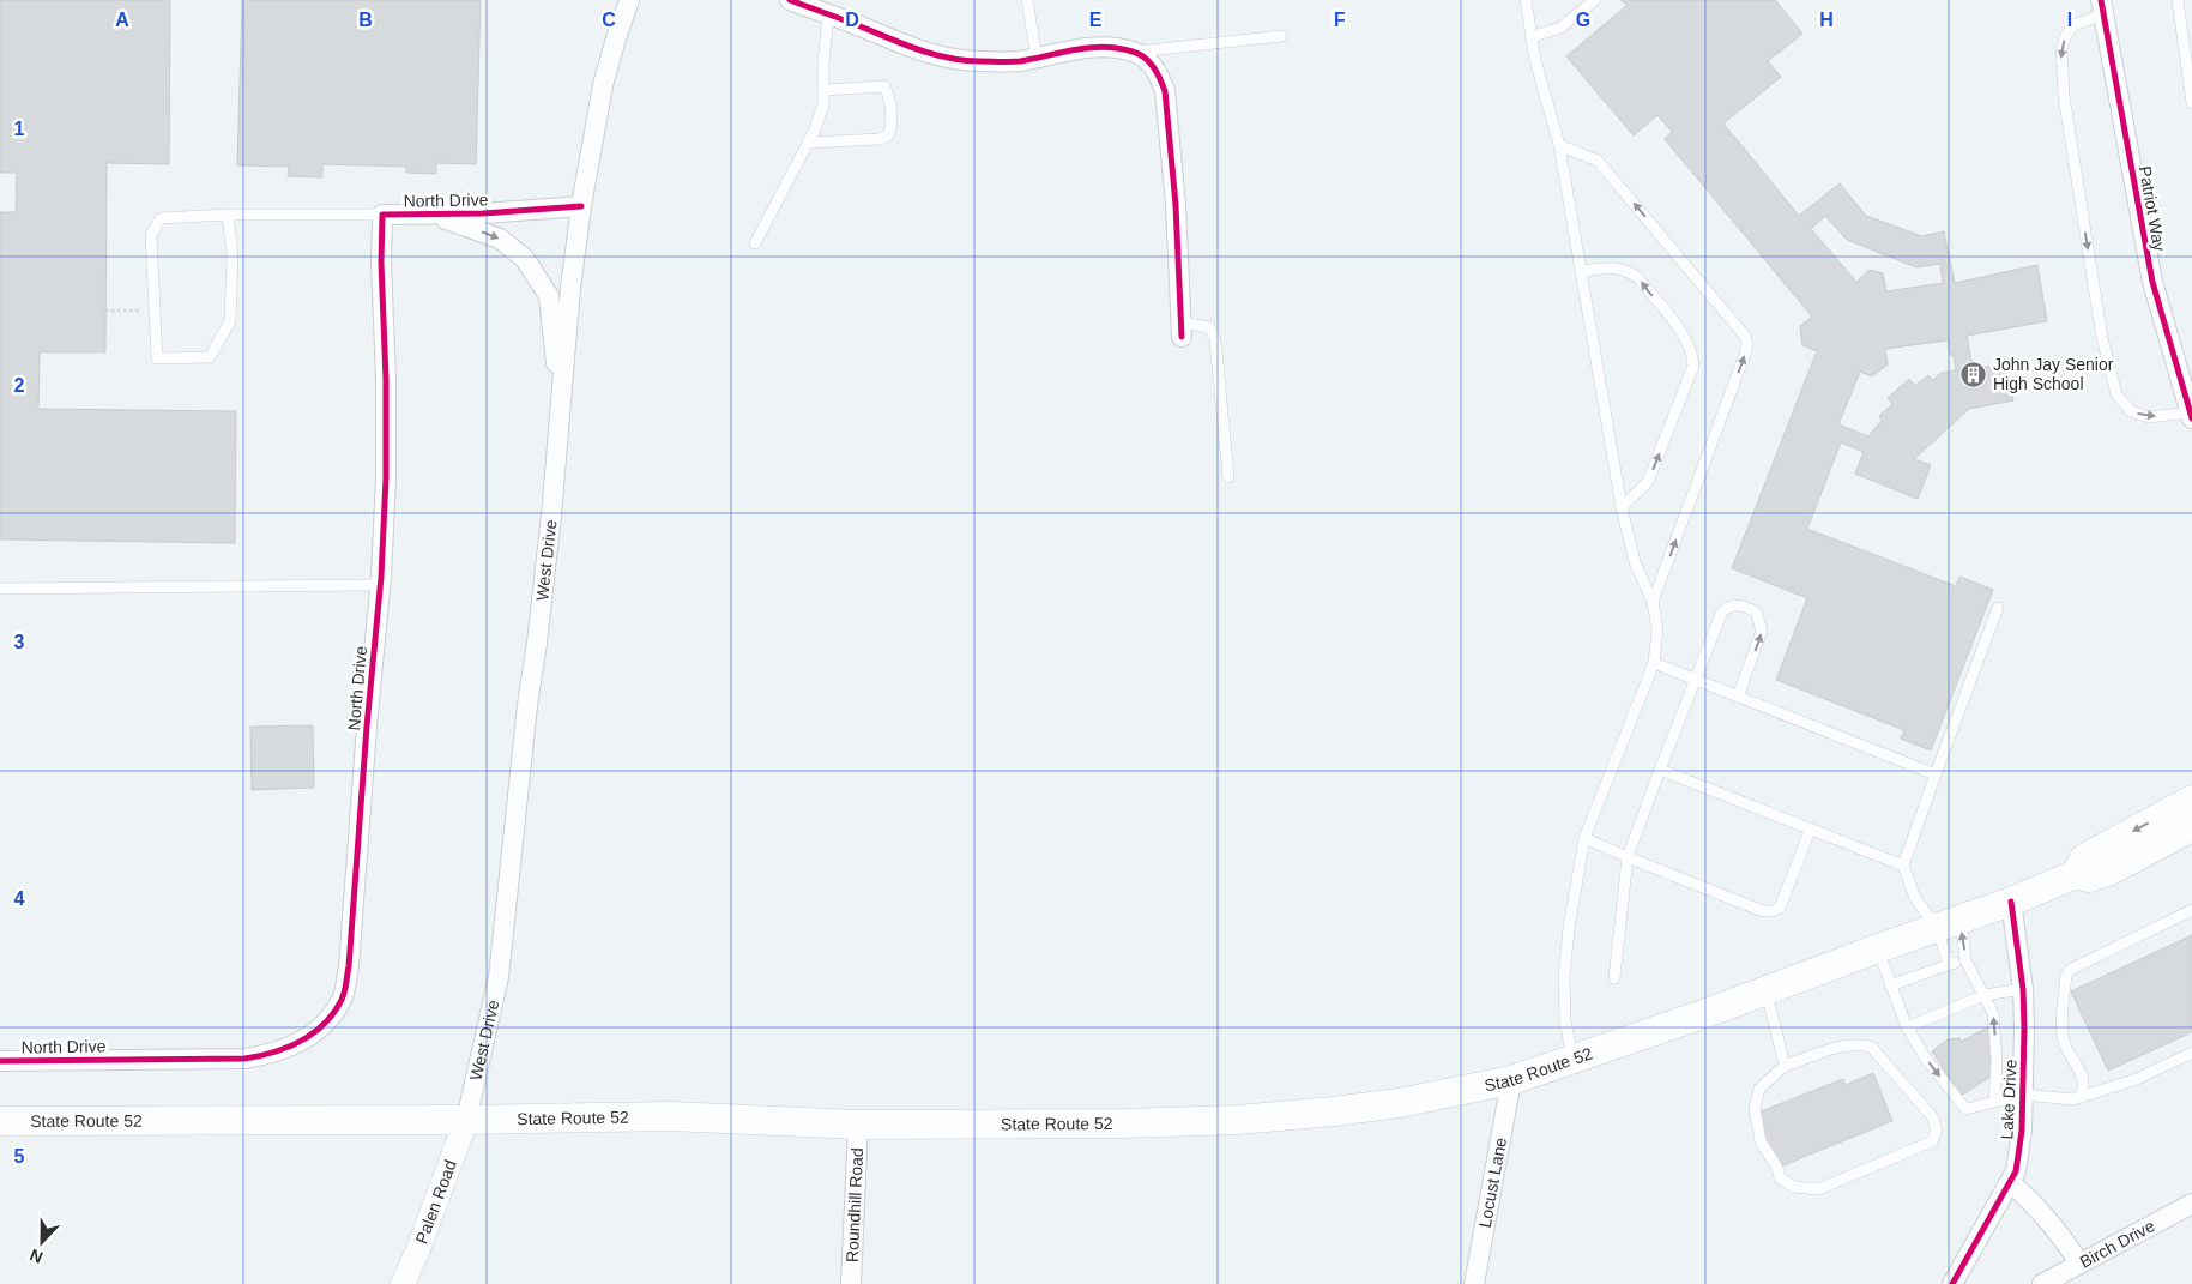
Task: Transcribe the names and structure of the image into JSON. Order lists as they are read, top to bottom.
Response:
{
  "streets": {
    "main road": ["State Route 52"],
    "street": [
      "North Drive",
      "Patriot Way",
      "West Drive",
      "Lake Drive",
      "Locust Lane",
      "Palen Road",
      "Roundhill Road",
      "Birch Drive"
    ]
  },
  "crossings": [
    ["North Drive", "West Drive"],
    ["West Drive", "State Route 52"],
    ["West Drive", "Palen Road"],
    ["State Route 52", "Lake Drive"],
    ["State Route 52", "Locust Lane"],
    ["State Route 52", "Palen Road"],
    ["State Route 52", "Roundhill Road"]
  ],
  "places": {
    "building": ["John Jay Senior High School"]
  },
  "north": "bottom",
  "grid": {
    "columns": [
      "A",
      "B",
      "C",
      "D",
      "E",
      "F",
      "G",
      "H",
      "I"
    ],
    "rows": [
      "1",
      "2",
      "3",
      "4",
      "5"
    ]
  }
}
